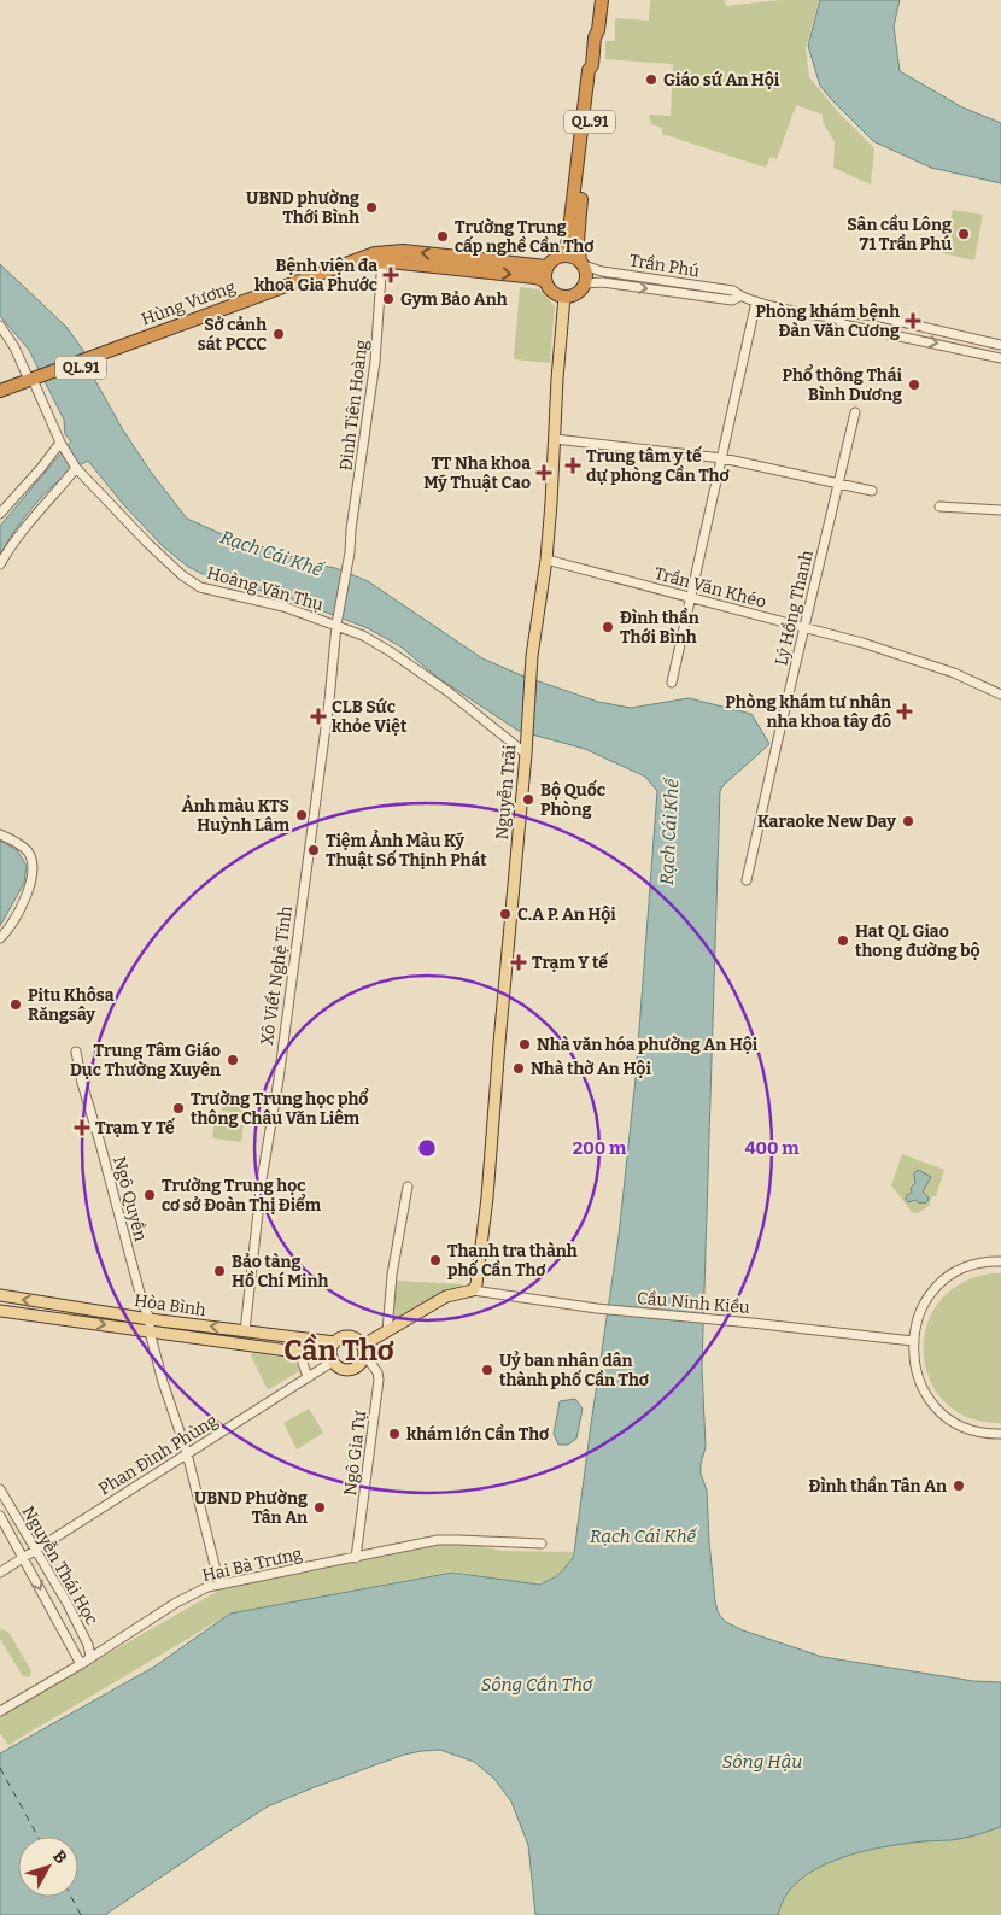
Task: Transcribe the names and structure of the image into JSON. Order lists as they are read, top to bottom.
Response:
{
  "streets": {
    "highway": ["QL.91", "Hùng Vương"],
    "main road": ["Nguyễn Trãi", "Hòa Bình"],
    "street": [
      "Trần Phú",
      "Đinh Tiên Hoàng",
      "Trần Văn Khéo",
      "Hoàng Văn Thụ",
      "Lý Hồng Thanh",
      "Xô Viết Nghệ Tĩnh",
      "Ngô Quyền",
      "Cầu Ninh Kiều",
      "Ngô Gia Tự",
      "Phan Đình Phùng",
      "Hai Bà Trưng",
      "Nguyễn Thái Học"
    ]
  },
  "crossings": [
    ["QL.91", "Trần Phú"],
    ["QL.91", "Hùng Vương"],
    ["QL.91", "Nguyễn Trãi"],
    ["Trần Phú", "Hùng Vương"],
    ["Trần Phú", "Nguyễn Trãi"],
    ["Hùng Vương", "Đinh Tiên Hoàng"],
    ["Hùng Vương", "Nguyễn Trãi"],
    ["Đinh Tiên Hoàng", "Xô Viết Nghệ Tĩnh"],
    ["Trần Văn Khéo", "Lý Hồng Thanh"],
    ["Trần Văn Khéo", "Nguyễn Trãi"],
    ["Hoàng Văn Thụ", "Nguyễn Trãi"],
    ["Hoàng Văn Thụ", "Xô Viết Nghệ Tĩnh"],
    ["Nguyễn Trãi", "Cầu Ninh Kiều"],
    ["Xô Viết Nghệ Tĩnh", "Hòa Bình"],
    ["Ngô Quyền", "Hòa Bình"],
    ["Hòa Bình", "Ngô Gia Tự"],
    ["Hòa Bình", "Phan Đình Phùng"],
    ["Ngô Gia Tự", "Phan Đình Phùng"],
    ["Ngô Gia Tự", "Hai Bà Trưng"],
    ["Phan Đình Phùng", "Nguyễn Thái Học"],
    ["Hai Bà Trưng", "Nguyễn Thái Học"]
  ],
  "districts": ["Cần Thơ"],
  "water": ["Rạch Cái Khế", "Sông Cần Thơ", "Sông Hậu"],
  "places": {
    "other": [
      "Giáo sứ An Hội",
      "UBND phường Thới Bình",
      "Sân cầu Lông 71 Trần Phú",
      "Trường Trung cấp nghề Cần Thơ",
      "Gym Bảo Anh",
      "Sở cảnh sát PCCC",
      "Phổ thông Thái Bình Dương",
      "Đình thần Thới Bình",
      "Bộ Quốc Phòng",
      "Ảnh màu KTS Huỳnh Lâm",
      "Karaoke New Day",
      "Tiệm Ảnh Màu Kỹ Thuật Số Thịnh Phát",
      "C.A P. An Hội",
      "Hat QL Giao thong đường bộ",
      "Pitu Khôsa Răngsây",
      "Nhà văn hóa phường An Hội",
      "Trung Tâm Giáo Dục Thường Xuyên",
      "Nhà thờ An Hội",
      "Trường Trung học phổ thông Châu Văn Liêm",
      "Trường Trung học cơ sở Đoàn Thị Điểm",
      "Thanh tra thành phố Cần Thơ",
      "Bảo tàng Hồ Chí Minh",
      "Uỷ ban nhân dân thành phố Cần Thơ",
      "khám lớn Cần Thơ",
      "Đình thần Tân An",
      "UBND Phường Tân An"
    ],
    "health": [
      "Bệnh viện đa khoa Gia Phước",
      "Phòng khám bệnh Đàn Văn Cương",
      "Trung tâm y tế dự phòng Cần Thơ",
      "TT Nha khoa Mỹ Thuật Cao",
      "Phòng khám tư nhân nha khoa tây đô",
      "CLB Sức khỏe Việt",
      "Trạm Y tế",
      "Trạm Y Tế"
    ]
  },
  "north": "top right",
  "rings": ["200 m", "400 m"]
}
